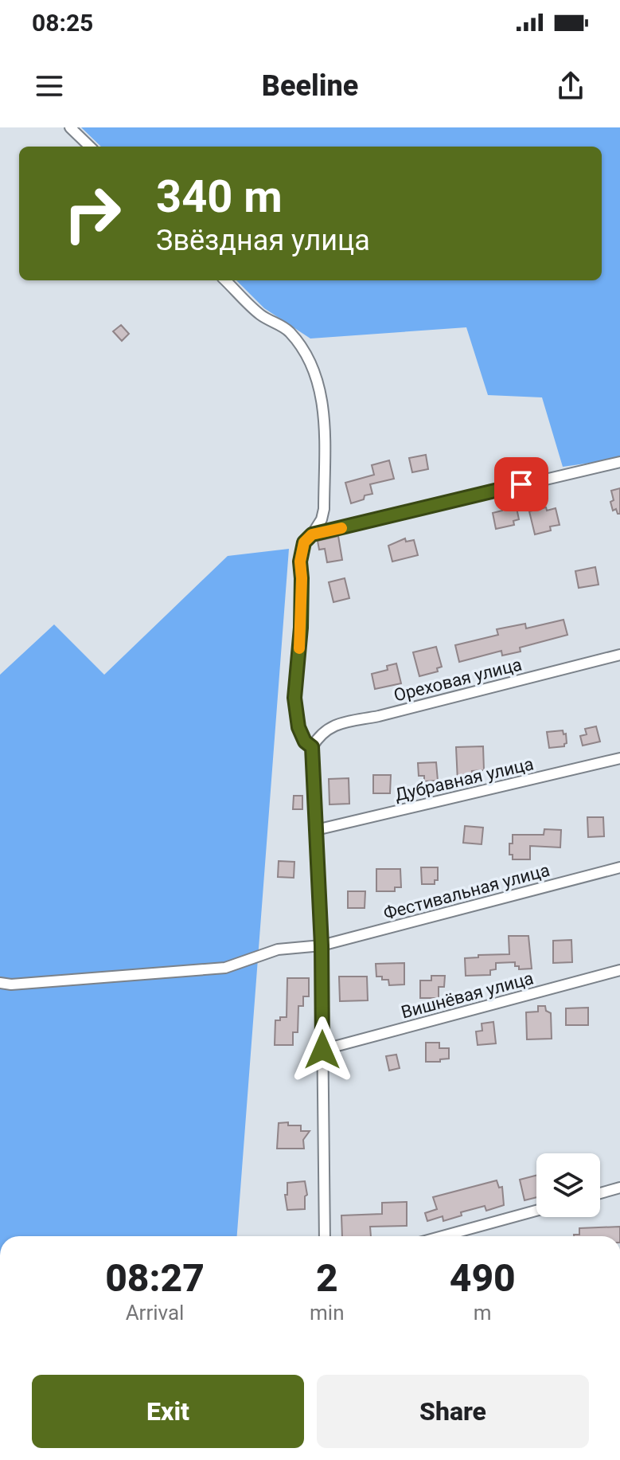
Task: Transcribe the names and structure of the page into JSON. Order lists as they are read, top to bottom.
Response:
{
  "streets": {
    "street": [
      "Ореховая улица",
      "Дубравная улица",
      "Фестивальная улица",
      "Вишнёвая улица"
    ]
  },
  "page": {
    "status": "08:25",
    "header": "Beeline",
    "turn": ["340 m", "Звёздная улица"],
    "eta": [
      "08:27",
      "Arrival",
      "2",
      "min",
      "490",
      "m"
    ],
    "buttons": ["Exit", "Share"]
  }
}
